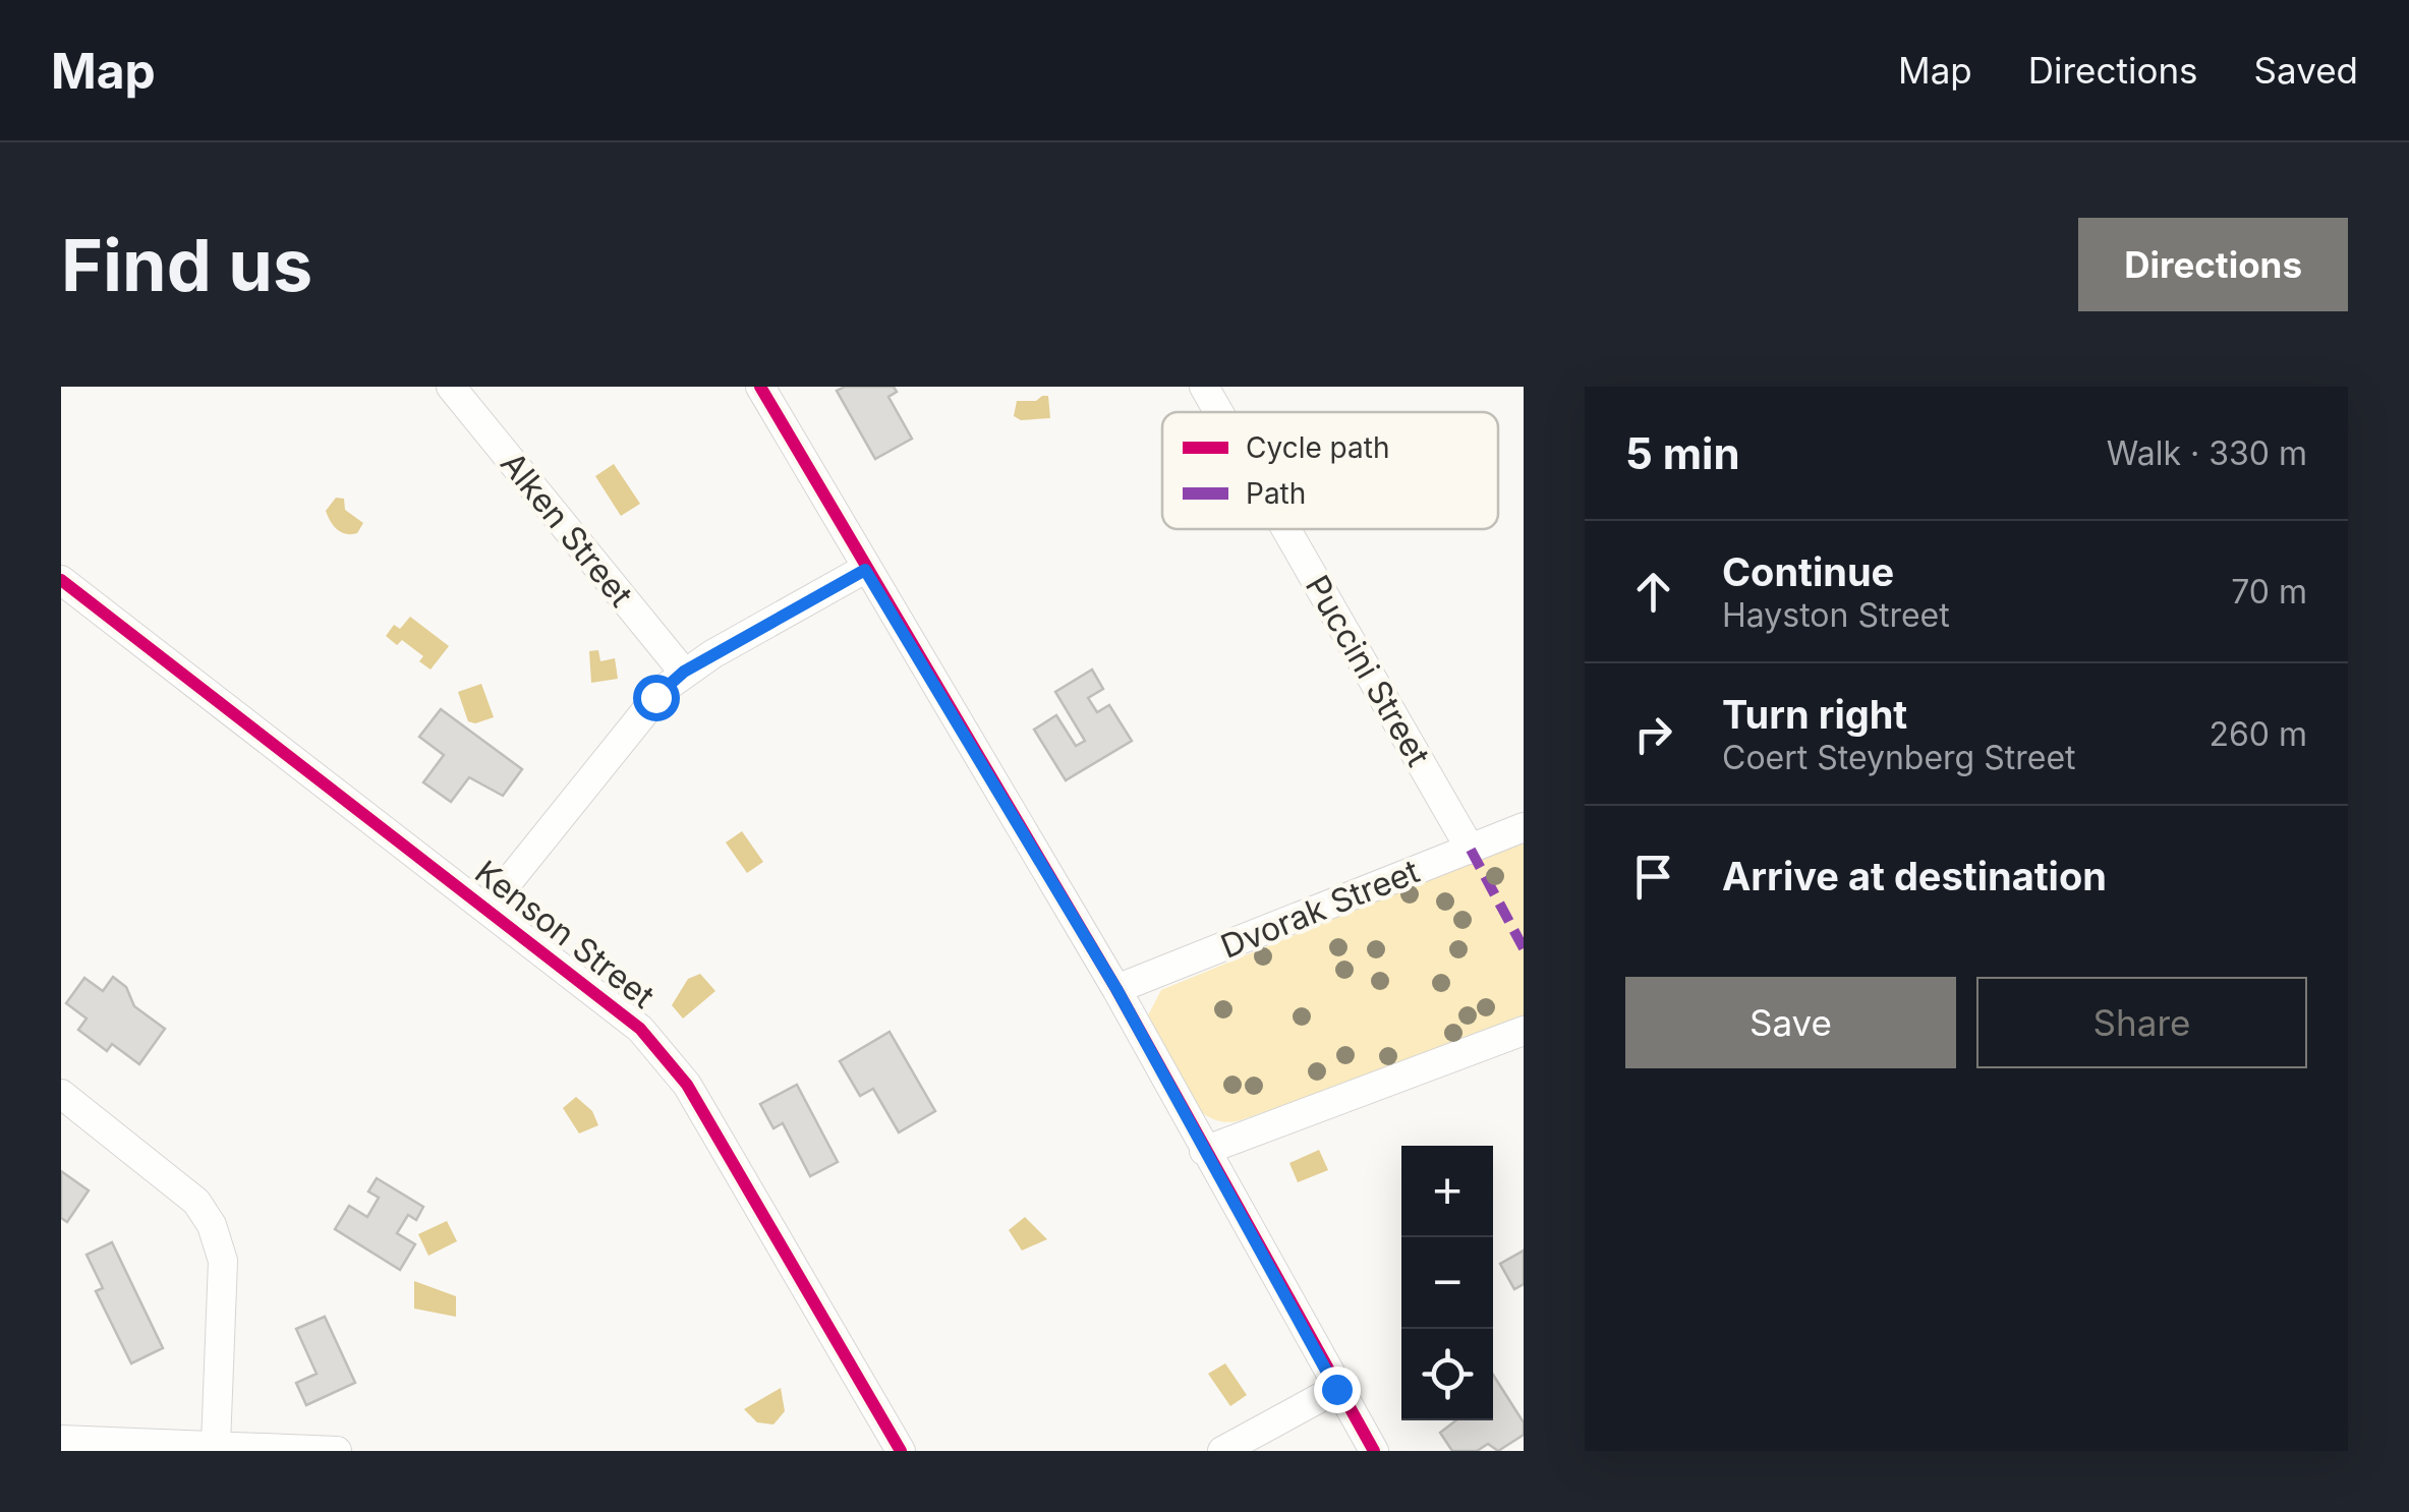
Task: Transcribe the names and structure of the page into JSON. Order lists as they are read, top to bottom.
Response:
{
  "streets": {
    "street": [
      "Alken Street",
      "Puccini Street",
      "Dvorak Street",
      "Kenson Street"
    ]
  },
  "crossings": [
    ["Puccini Street", "Dvorak Street"]
  ],
  "legend": ["Cycle path", "Path"],
  "page": {
    "header": "Map",
    "nav": ["Map", "Directions", "Saved"],
    "buttons": [
      "Directions",
      ["Save", "Share"]
    ],
    "title": "Find us",
    "heading": ["5 min", "Walk · 330 m"],
    "list": [
      ["Continue", "Hayston Street", "70 m"],
      ["Turn right", "Coert Steynberg Street", "260 m"],
      "Arrive at destination"
    ],
    "map_buttons": ["+", "−"]
  }
}
